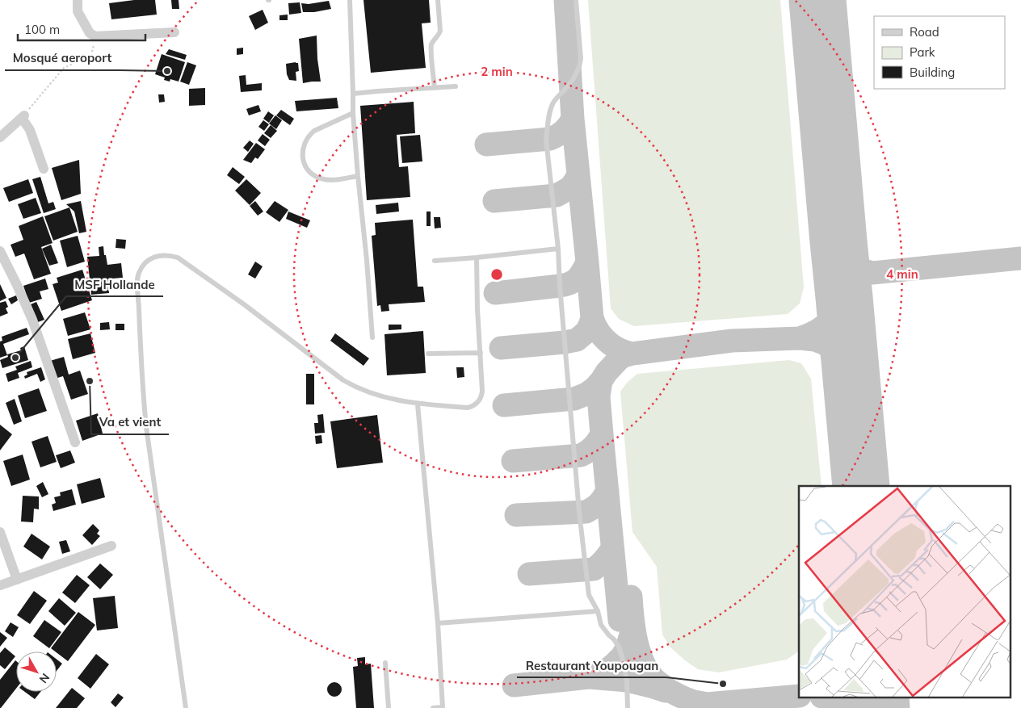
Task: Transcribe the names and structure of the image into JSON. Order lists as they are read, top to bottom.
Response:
{
  "places": [
    "Mosqué aeroport",
    "MSF Hollande",
    "Va et vient",
    "Restaurant Youpougan"
  ],
  "legend": ["Road", "Park", "Building"],
  "scale_bar": "100 m",
  "north": "bottom right",
  "rings": ["2 min", "4 min"]
}
